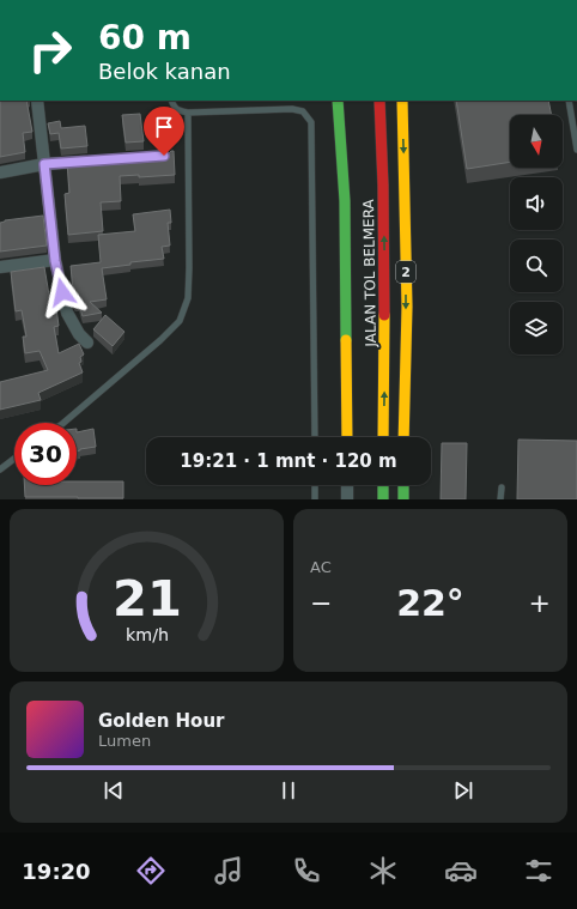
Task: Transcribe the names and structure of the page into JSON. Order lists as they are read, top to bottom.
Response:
{
  "streets": {
    "main road": ["2", "JALAN TOL BELMERA"]
  },
  "north": "bottom",
  "page": {
    "turn": ["60 m", "Belok kanan"],
    "limit": "30",
    "trip": "19:21 · 1 mnt · 120 m",
    "tile": "AC",
    "heat": ["−", "22°", "+"],
    "song": ["Golden Hour", "Lumen"],
    "tabs": "19:20",
    "gauge": ["21", "km/h"]
  }
}
